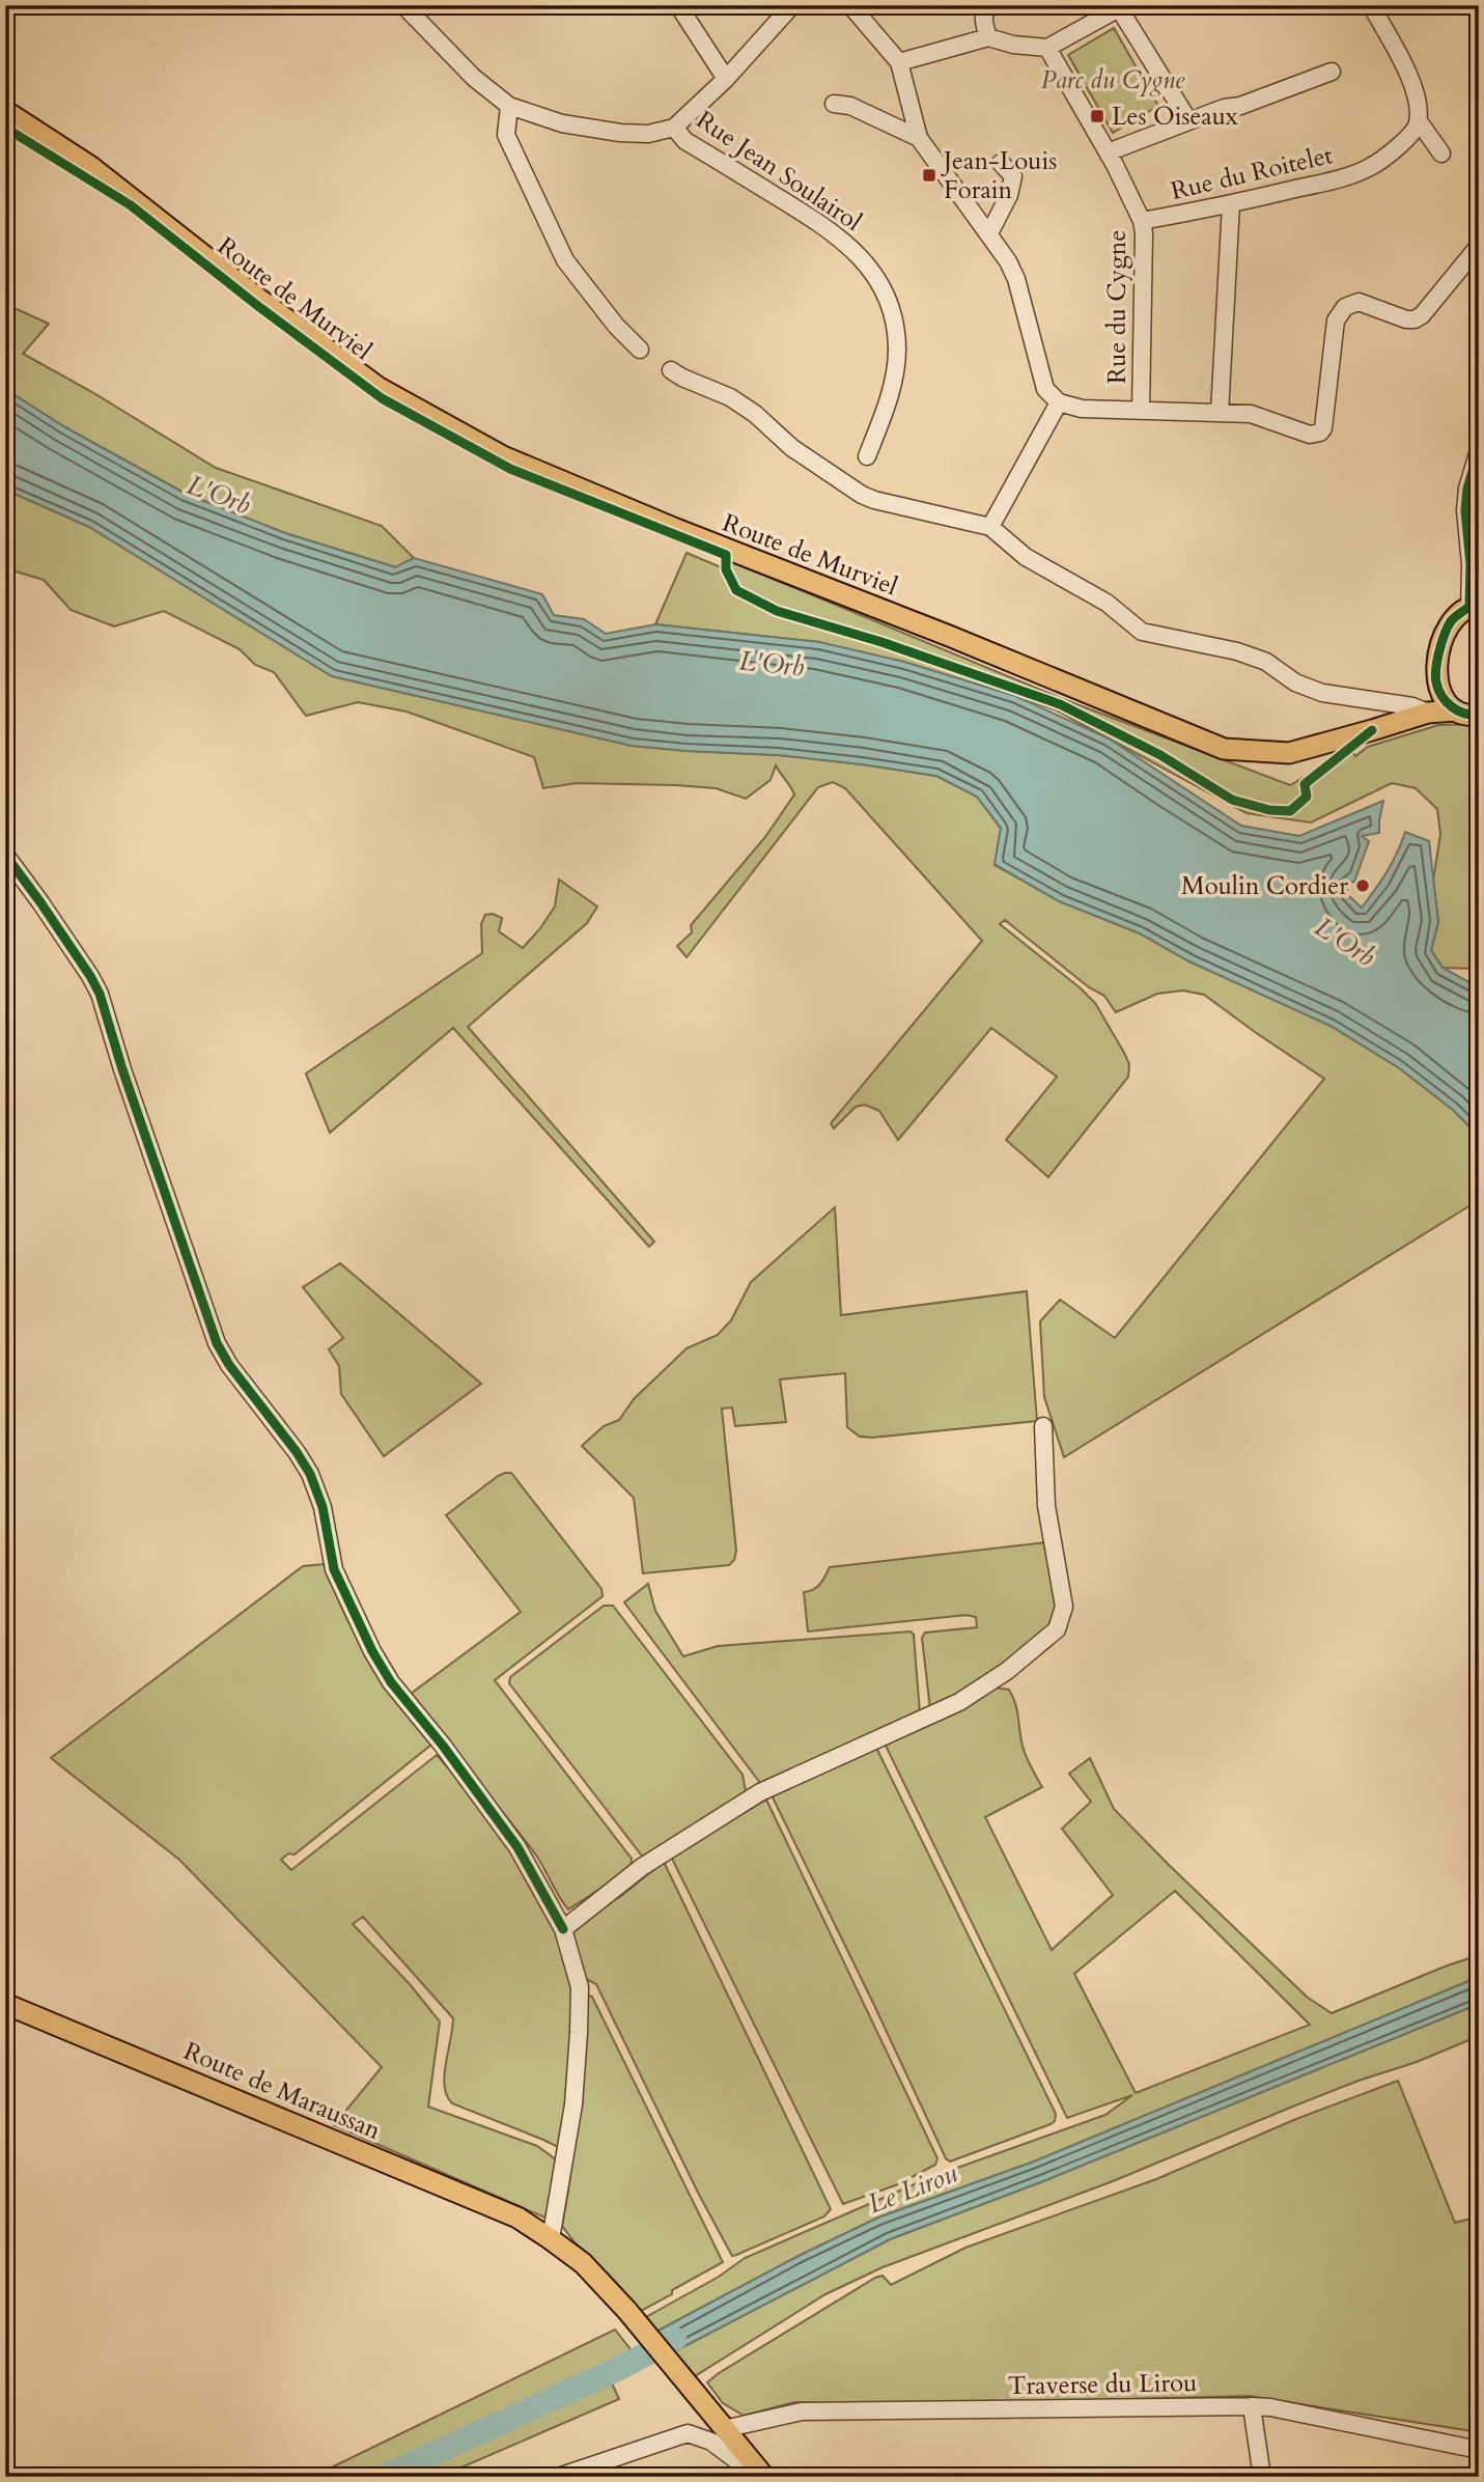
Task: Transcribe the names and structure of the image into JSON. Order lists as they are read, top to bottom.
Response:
{
  "streets": {
    "main road": ["Route de Murviel", "Route de Maraussan"],
    "street": [
      "Rue Jean Soulairol",
      "Rue du Roitelet",
      "Rue du Cygne",
      "Traverse du Lirou"
    ]
  },
  "crossings": [
    ["Rue du Roitelet", "Rue du Cygne"],
    ["Route de Maraussan", "Traverse du Lirou"]
  ],
  "water": ["L'Orb", "Le Lirou"],
  "parks": ["Parc du Cygne"],
  "places": {
    "transit": ["Les Oiseaux", "Jean-Louis Forain"],
    "other": ["Moulin Cordier"]
  }
}
